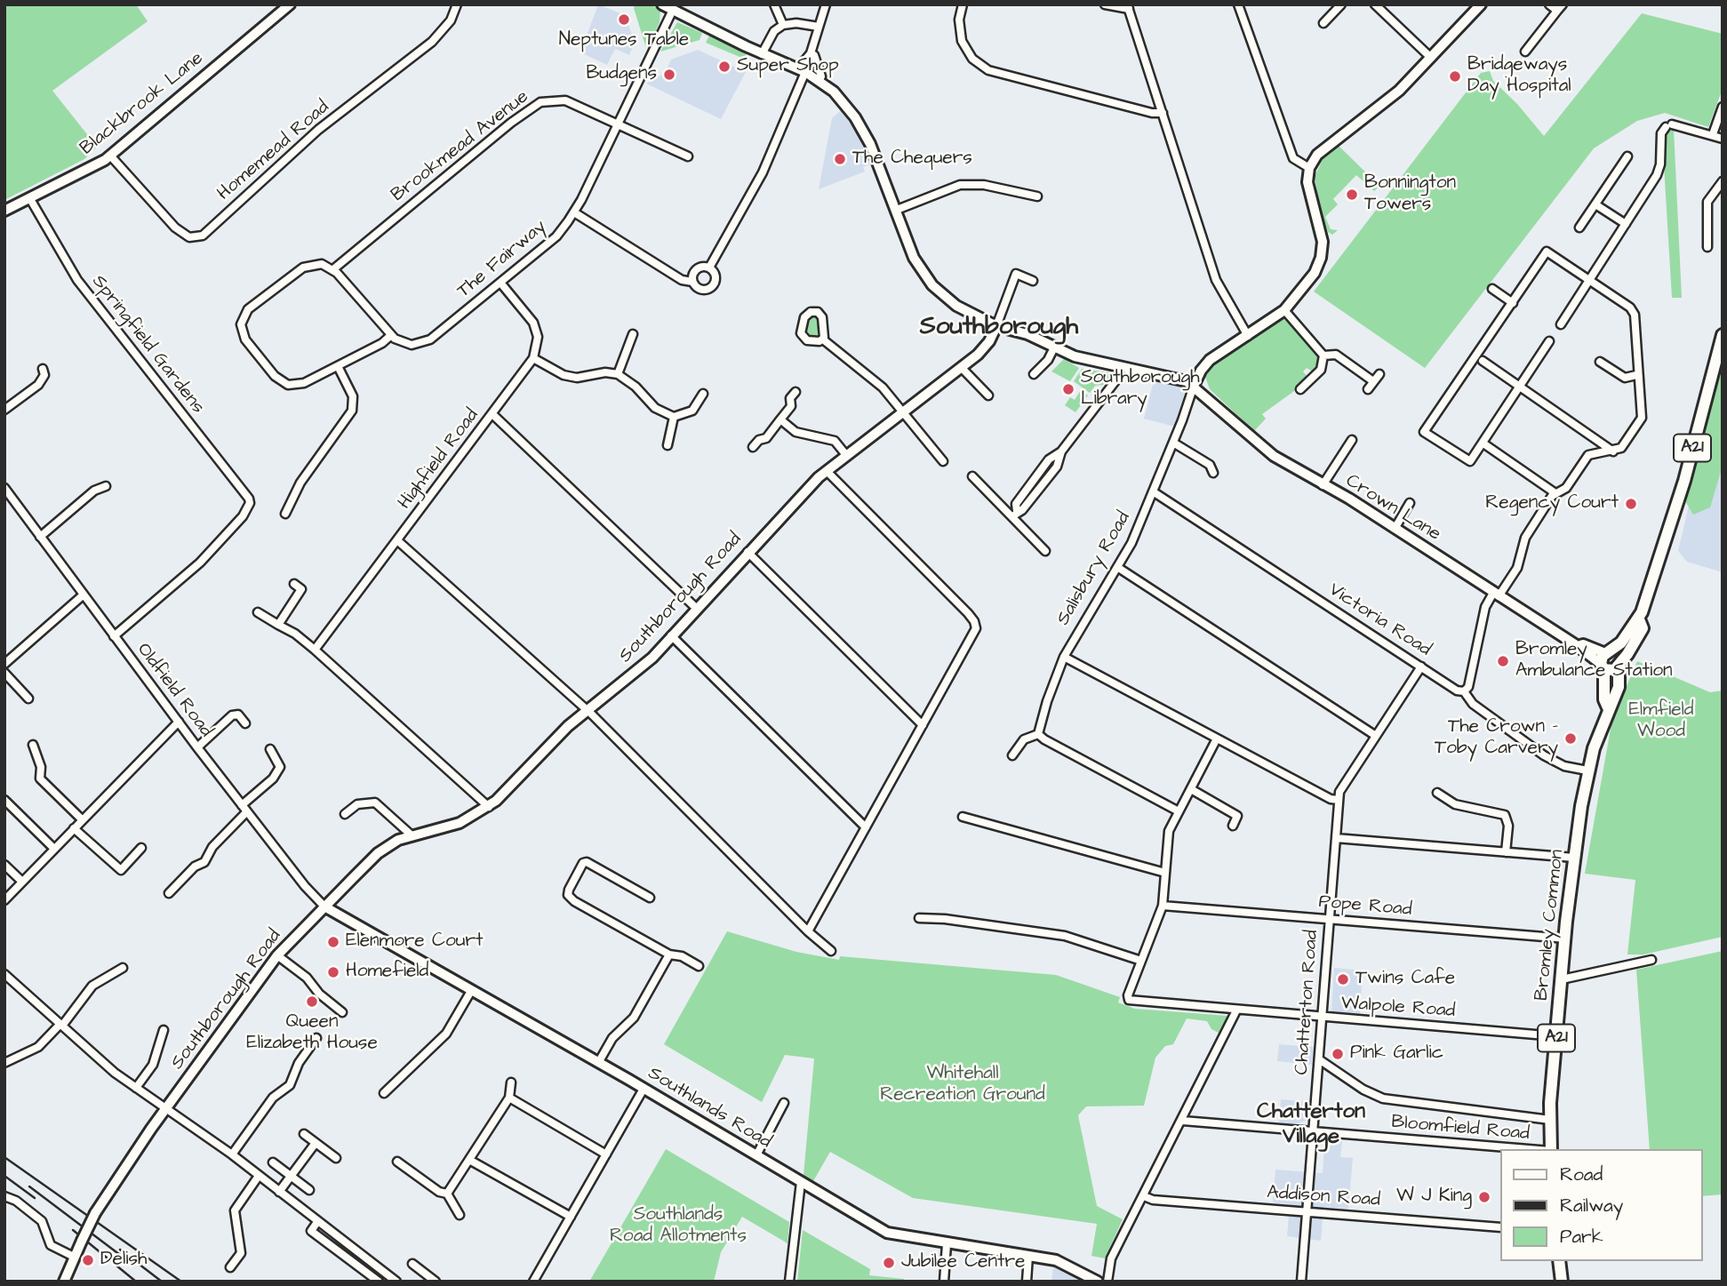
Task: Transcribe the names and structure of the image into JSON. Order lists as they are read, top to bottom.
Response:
{
  "streets": {
    "main road": ["A21", "Bromley Common"],
    "street": [
      "Blackbrook Lane",
      "Brookmead Avenue",
      "Homemead Road",
      "The Fairway",
      "Springfield Gardens",
      "Highfield Road",
      "Crown Lane",
      "Salisbury Road",
      "Southborough Road",
      "Victoria Road",
      "Oldfield Road",
      "Pope Road",
      "Chatterton Road",
      "Walpole Road",
      "Southlands Road",
      "Bloomfield Road",
      "Addison Road"
    ]
  },
  "crossings": [
    ["Blackbrook Lane", "Homemead Road"],
    ["Blackbrook Lane", "Springfield Gardens"],
    ["Brookmead Avenue", "The Fairway"],
    ["Springfield Gardens", "Oldfield Road"],
    ["A21", "Bromley Common"],
    ["Crown Lane", "Salisbury Road"],
    ["Salisbury Road", "Victoria Road"],
    ["Southborough Road", "Oldfield Road"],
    ["Southborough Road", "Southlands Road"],
    ["Victoria Road", "Bromley Common"],
    ["Victoria Road", "Chatterton Road"],
    ["Oldfield Road", "Southlands Road"],
    ["Pope Road", "Bromley Common"],
    ["Pope Road", "Chatterton Road"],
    ["Bromley Common", "Walpole Road"],
    ["Chatterton Road", "Walpole Road"],
    ["Chatterton Road", "Bloomfield Road"],
    ["Chatterton Road", "Addison Road"]
  ],
  "districts": ["Southborough", "Chatterton Village"],
  "parks": ["Elmfield Wood", "Whitehall Recreation Ground", "Southlands Road Allotments"],
  "places": [
    "Neptunes Table",
    "Super Shop",
    "Budgens",
    "Bridgeways Day Hospital",
    "The Chequers",
    "Bonnington Towers",
    "Southborough Library",
    "Regency Court",
    "Bromley Ambulance Station",
    "The Crown - Toby Carvery",
    "Elenmore Court",
    "Homefield",
    "Twins Cafe",
    "Queen Elizabeth House",
    "Pink Garlic",
    "W J King",
    "Delish",
    "Jubilee Centre"
  ],
  "legend": ["Road", "Railway", "Park"]
}
